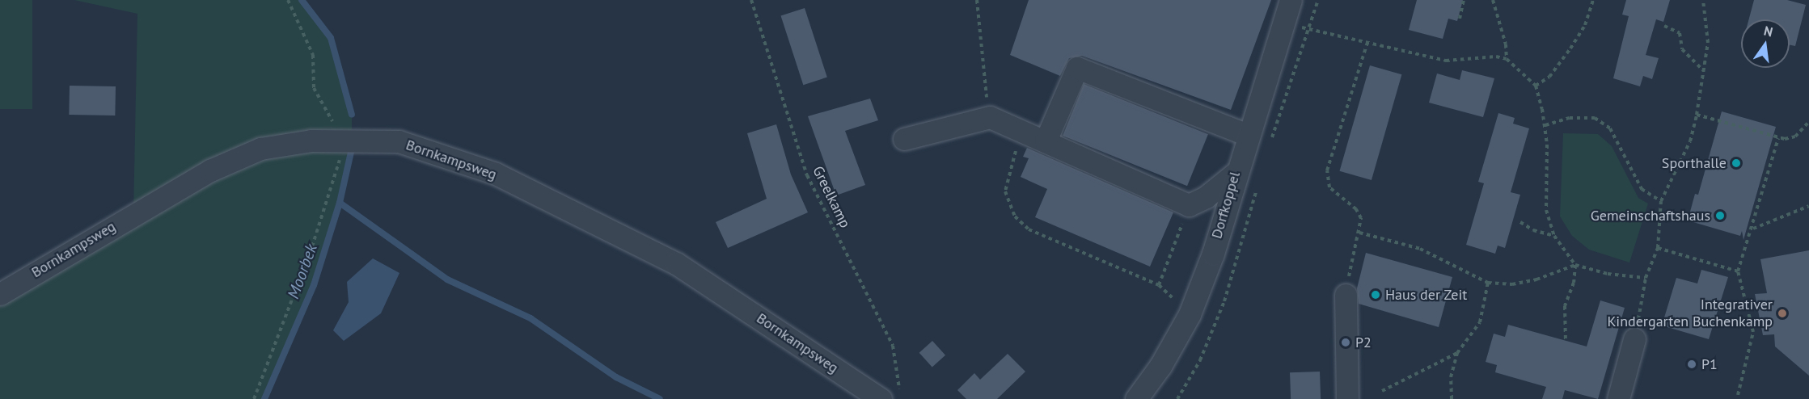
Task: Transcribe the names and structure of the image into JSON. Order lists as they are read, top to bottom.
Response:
{
  "streets": {
    "street": ["Bornkampsweg", "Dorfkoppel"],
    "path": ["Greelkamp"]
  },
  "crossings": [
    ["Bornkampsweg", "Greelkamp"]
  ],
  "water": ["Moorbek"],
  "places": [
    "Sporthalle",
    "Gemeinschaftshaus",
    "Haus der Zeit",
    "Integrativer Kindergarten Buchenkamp",
    "P2",
    "P1"
  ],
  "north": "top"
}
